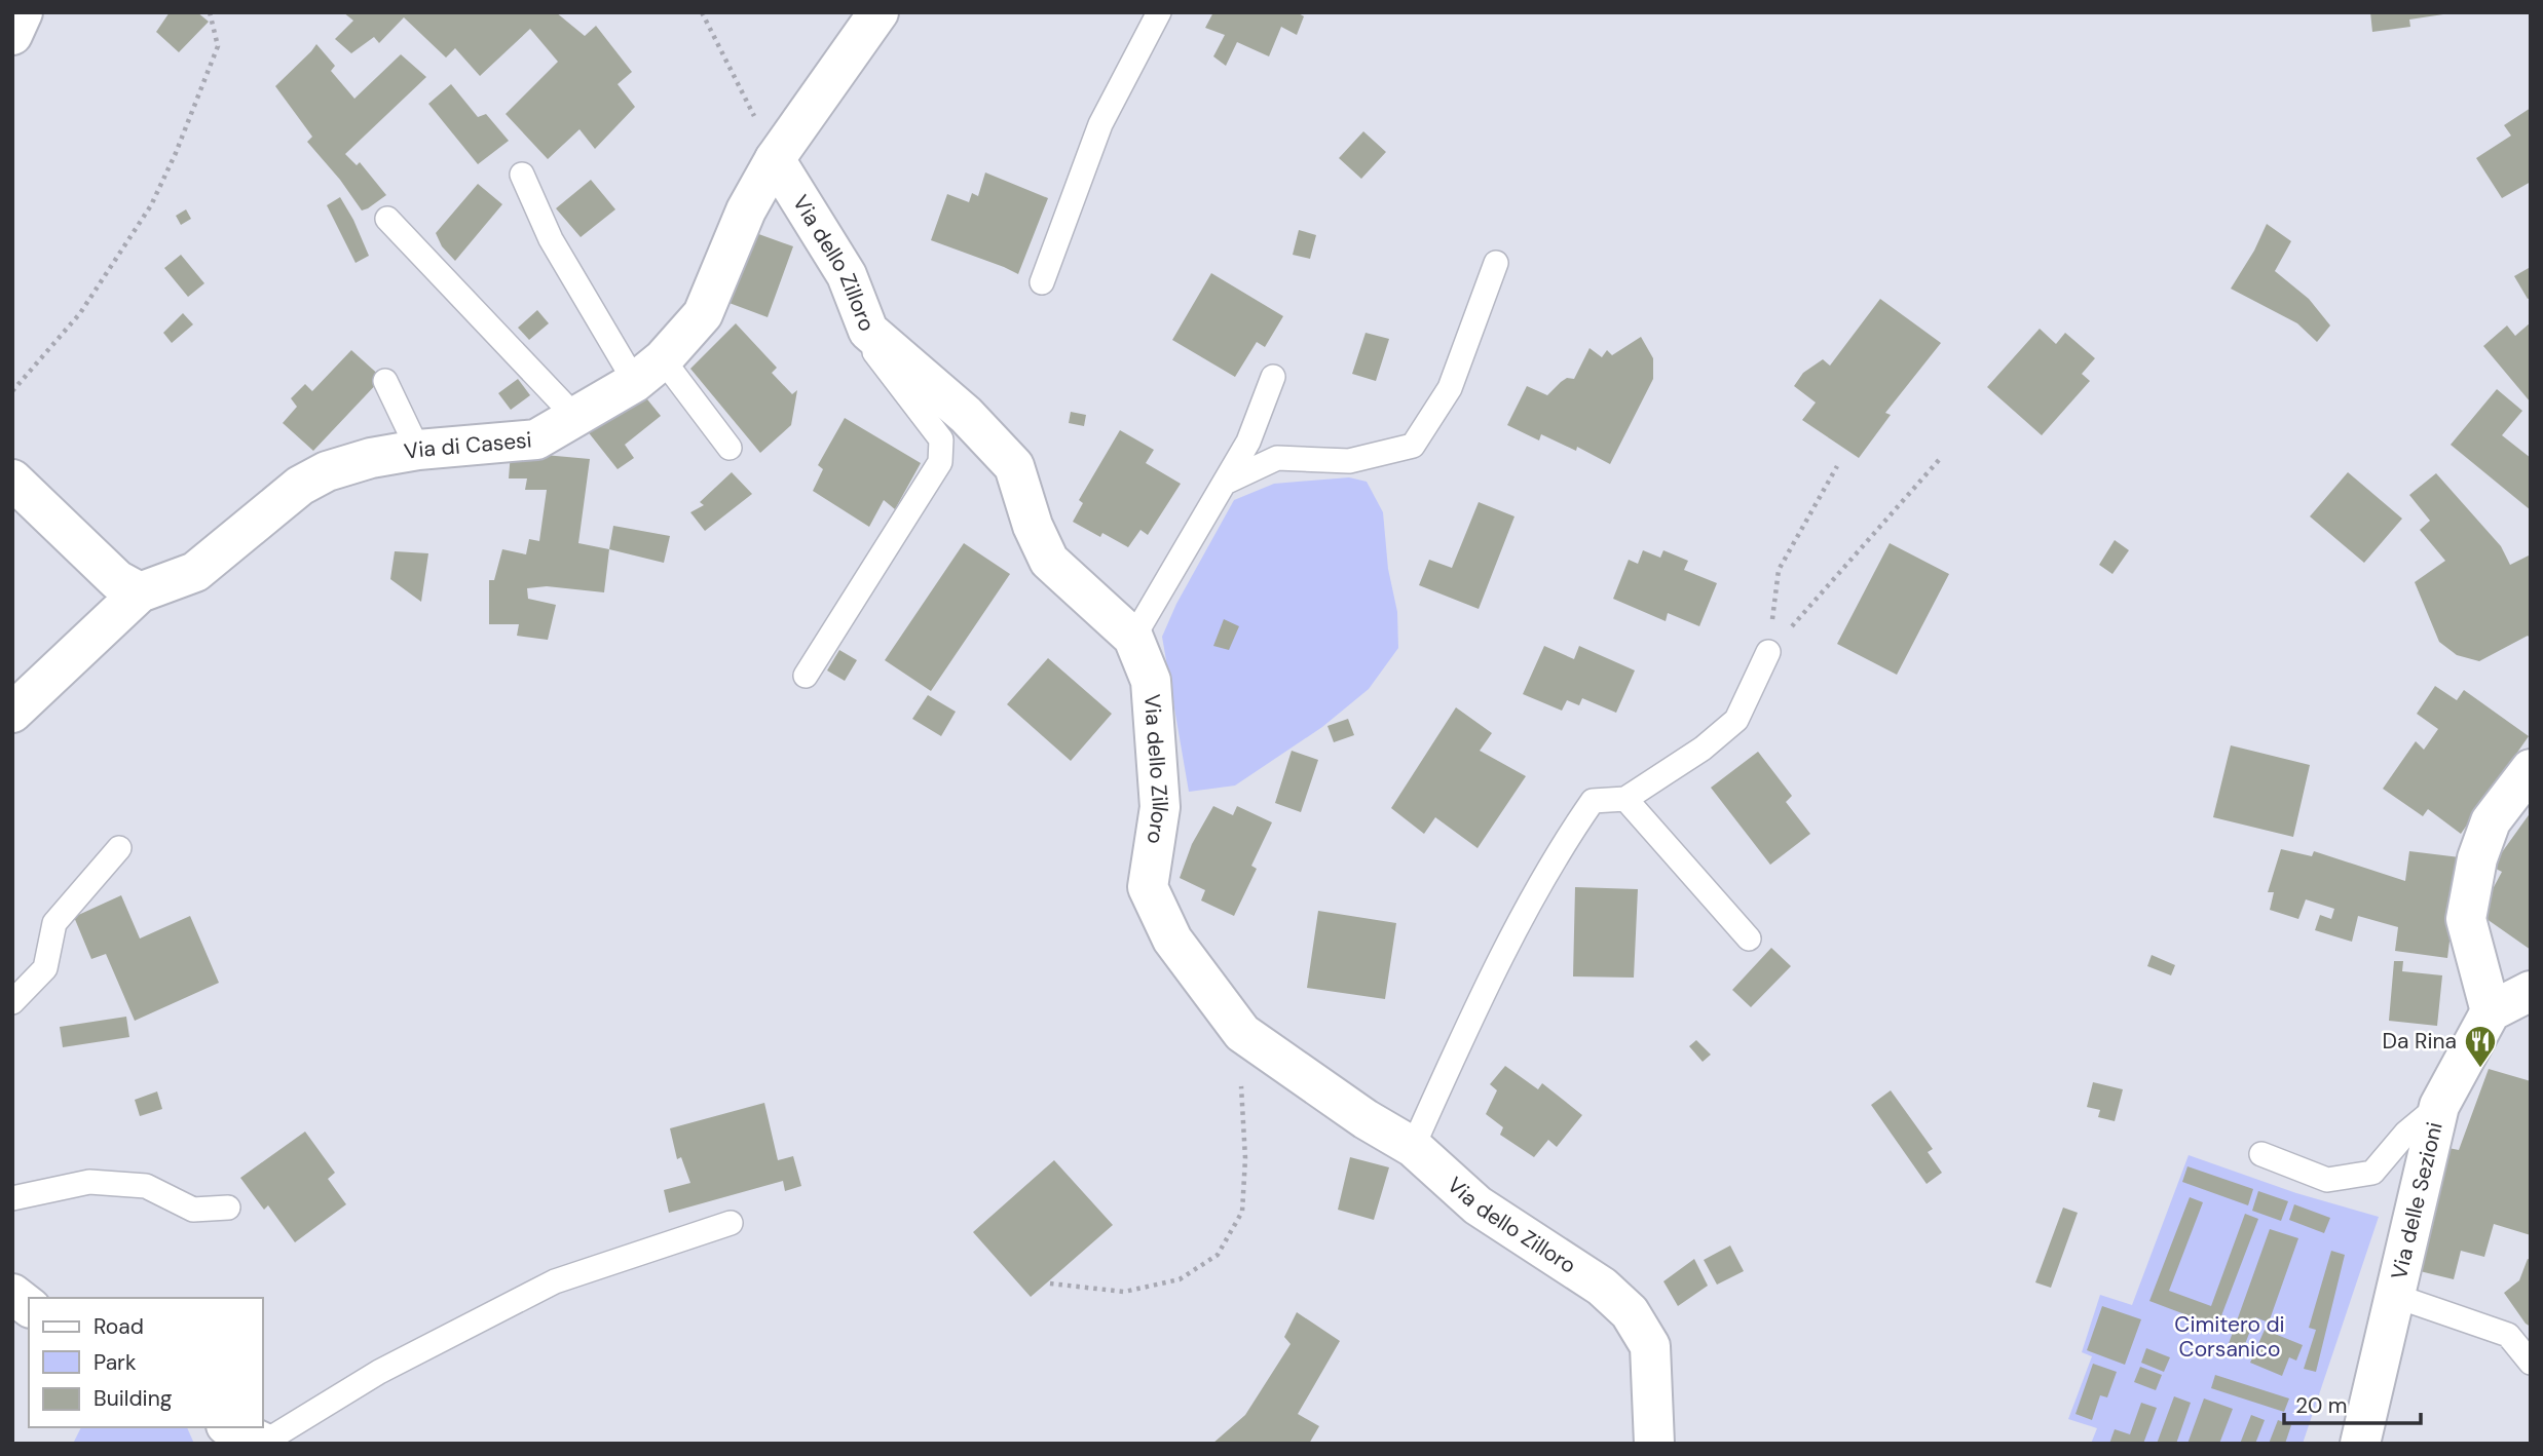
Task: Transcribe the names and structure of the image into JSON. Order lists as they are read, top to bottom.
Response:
{
  "streets": {
    "street": ["Via dello Zilloro", "Via di Casesi", "Via delle Sezioni"]
  },
  "crossings": [
    ["Via dello Zilloro", "Via di Casesi"]
  ],
  "parks": ["Cimitero di Corsanico"],
  "places": {
    "restaurant": ["Da Rina"]
  },
  "legend": ["Road", "Park", "Building"],
  "scale_bar": "20 m"
}
